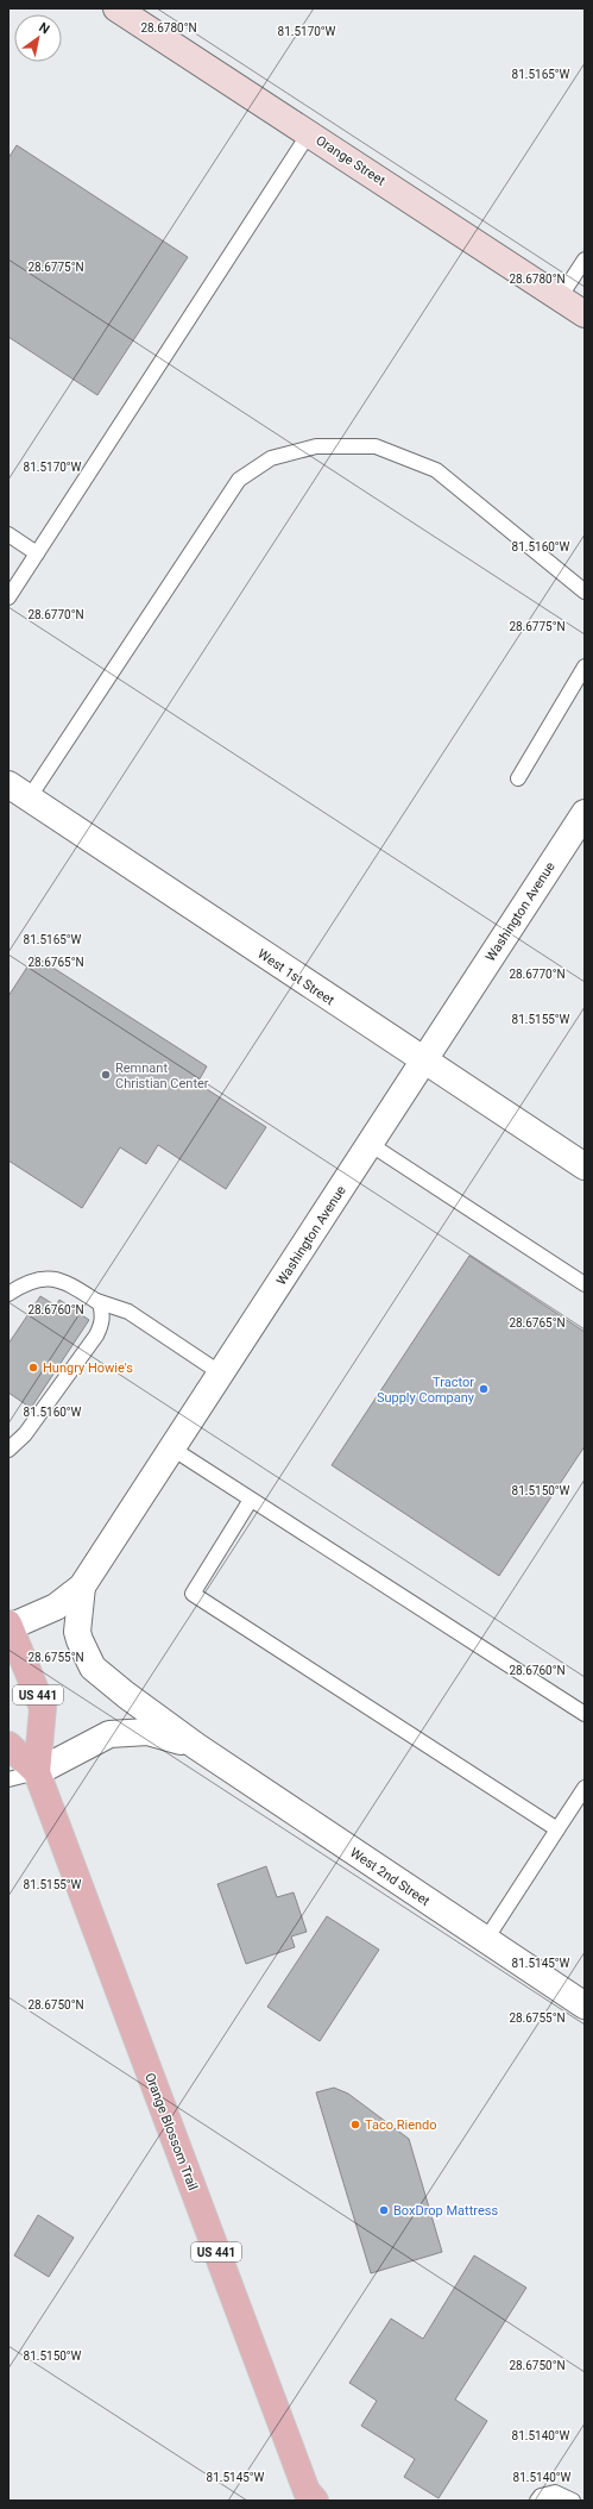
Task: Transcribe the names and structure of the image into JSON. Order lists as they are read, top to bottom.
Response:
{
  "streets": {
    "main road": ["US 441", "Orange Blossom Trail"],
    "street": [
      "Orange Street",
      "Washington Avenue",
      "West 1st Street",
      "West 2nd Street"
    ]
  },
  "crossings": [
    ["Washington Avenue", "West 1st Street"],
    ["Washington Avenue", "West 2nd Street"],
    ["Washington Avenue", "Orange Blossom Trail"],
    ["West 2nd Street", "Orange Blossom Trail"]
  ],
  "places": [
    "Remnant Christian Center",
    "Hungry Howie's",
    "Tractor Supply Company",
    "Taco Riendo",
    "BoxDrop Mattress"
  ],
  "north": "top right",
  "coordinates": [
    "28.6780°N",
    "81.5170°W",
    "81.5165°W",
    "28.6775°N",
    "81.5160°W",
    "28.6770°N",
    "28.6765°N",
    "81.5155°W",
    "28.6760°N",
    "81.5150°W",
    "28.6755°N",
    "81.5145°W",
    "28.6750°N",
    "81.5140°W"
  ]
}
